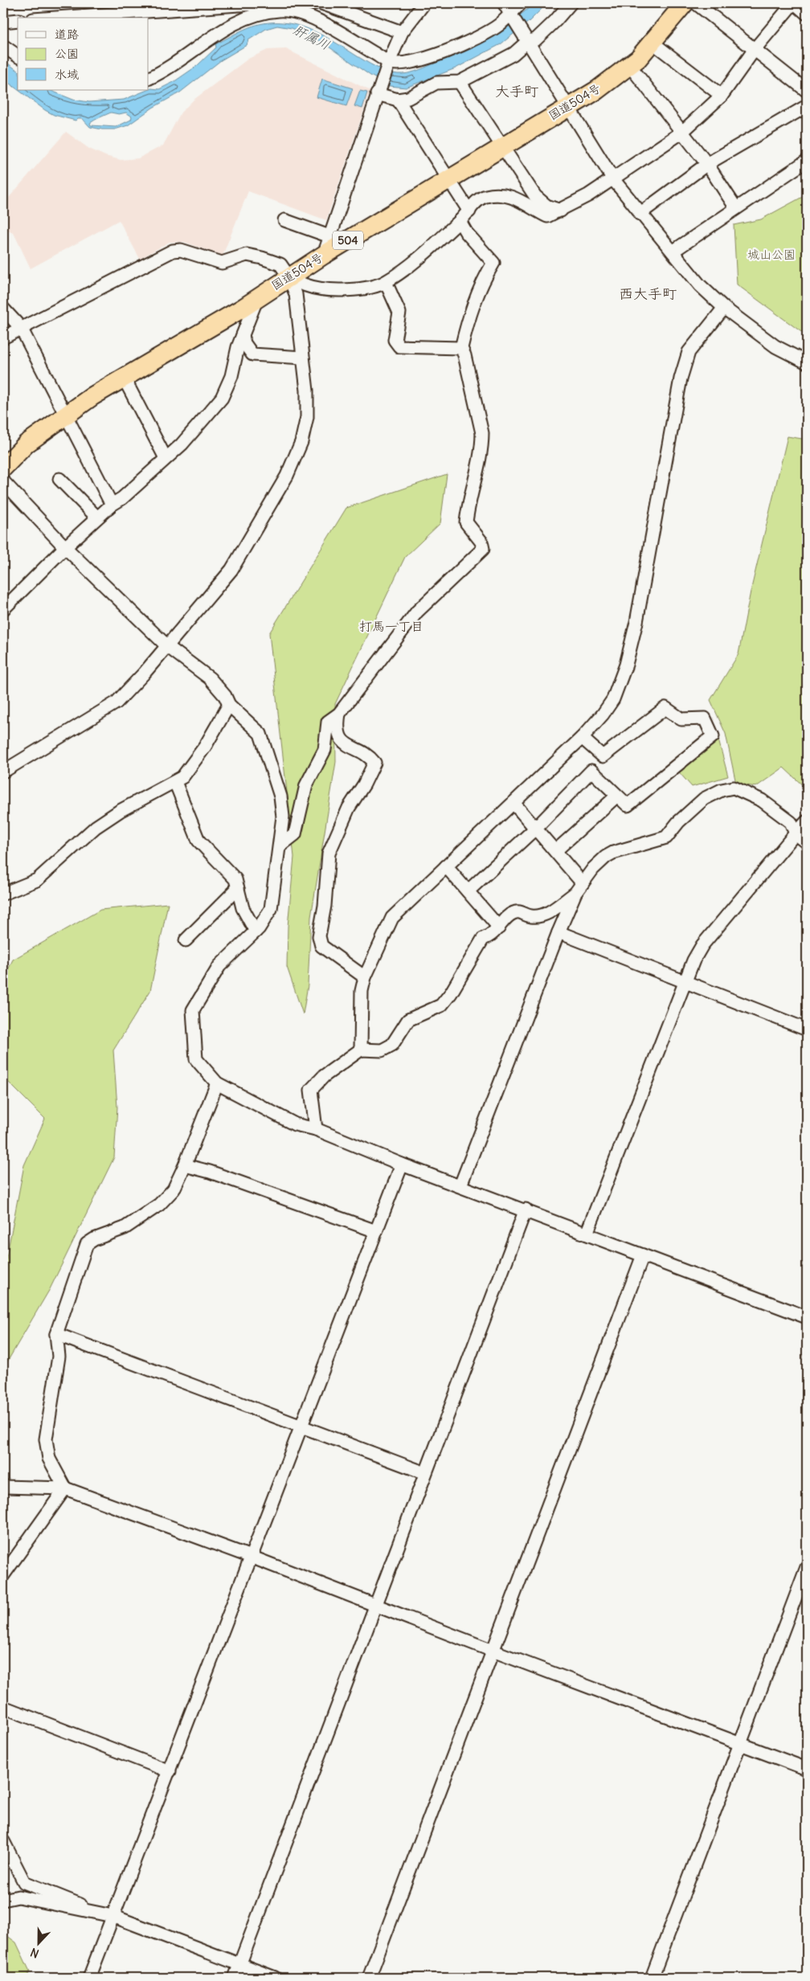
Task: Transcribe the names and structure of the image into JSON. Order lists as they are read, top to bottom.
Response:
{
  "streets": {
    "highway": ["国道504号", "504"]
  },
  "districts": ["大手町", "西大手町", "打馬一丁目"],
  "water": ["肝属川"],
  "parks": ["城山公園"],
  "legend": ["道路", "公園", "水域"],
  "north": "bottom"
}
